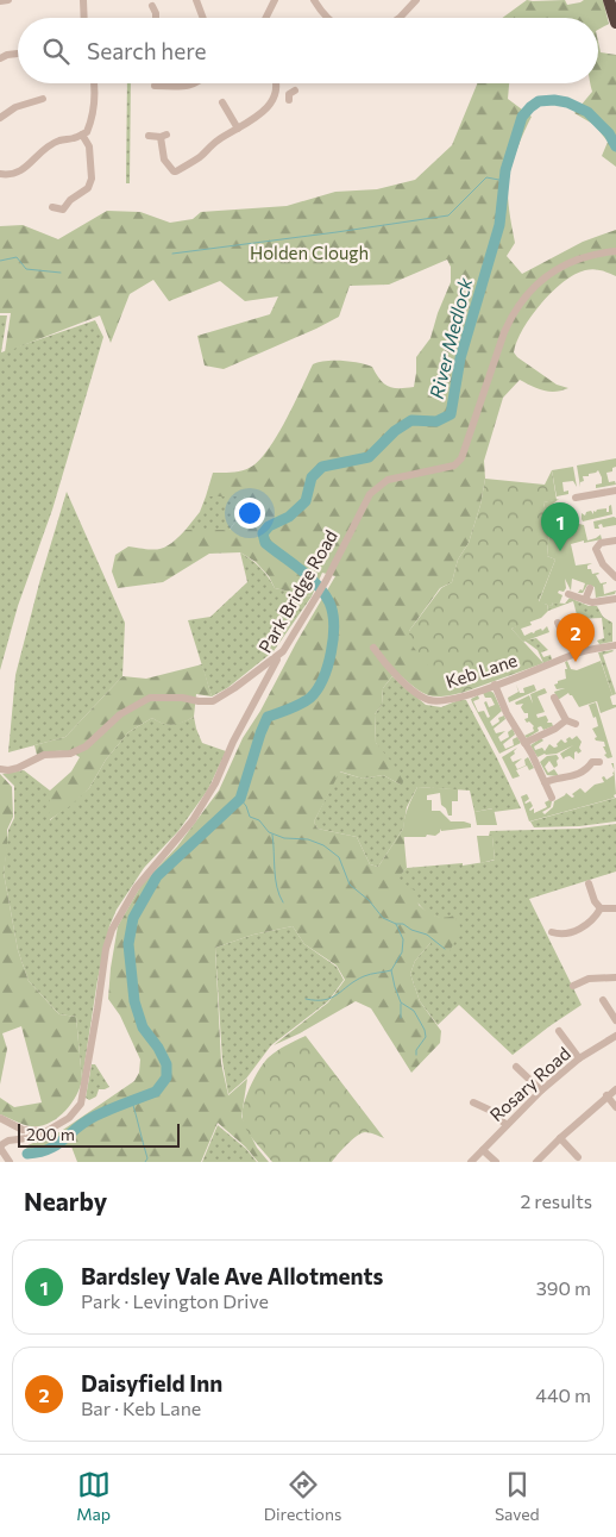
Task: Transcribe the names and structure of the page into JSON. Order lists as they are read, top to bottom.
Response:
{
  "streets": {
    "street": ["Park Bridge Road", "Keb Lane", "Rosary Road"]
  },
  "water": ["River Medlock"],
  "parks": ["Holden Clough"],
  "scale_bar": "200 m",
  "page": {
    "search": "Search here",
    "pins": ["1", "2"],
    "scale": "200 m",
    "heading": ["Nearby", "2 results"],
    "list": [
      {
        "mark": "1",
        "name": "Bardsley Vale Ave Allotments",
        "note": "Park · Levington Drive",
        "value": "390 m"
      },
      {
        "mark": "2",
        "name": "Daisyfield Inn",
        "note": "Bar · Keb Lane",
        "value": "440 m"
      }
    ],
    "nav": ["Map", "Directions", "Saved"]
  }
}
